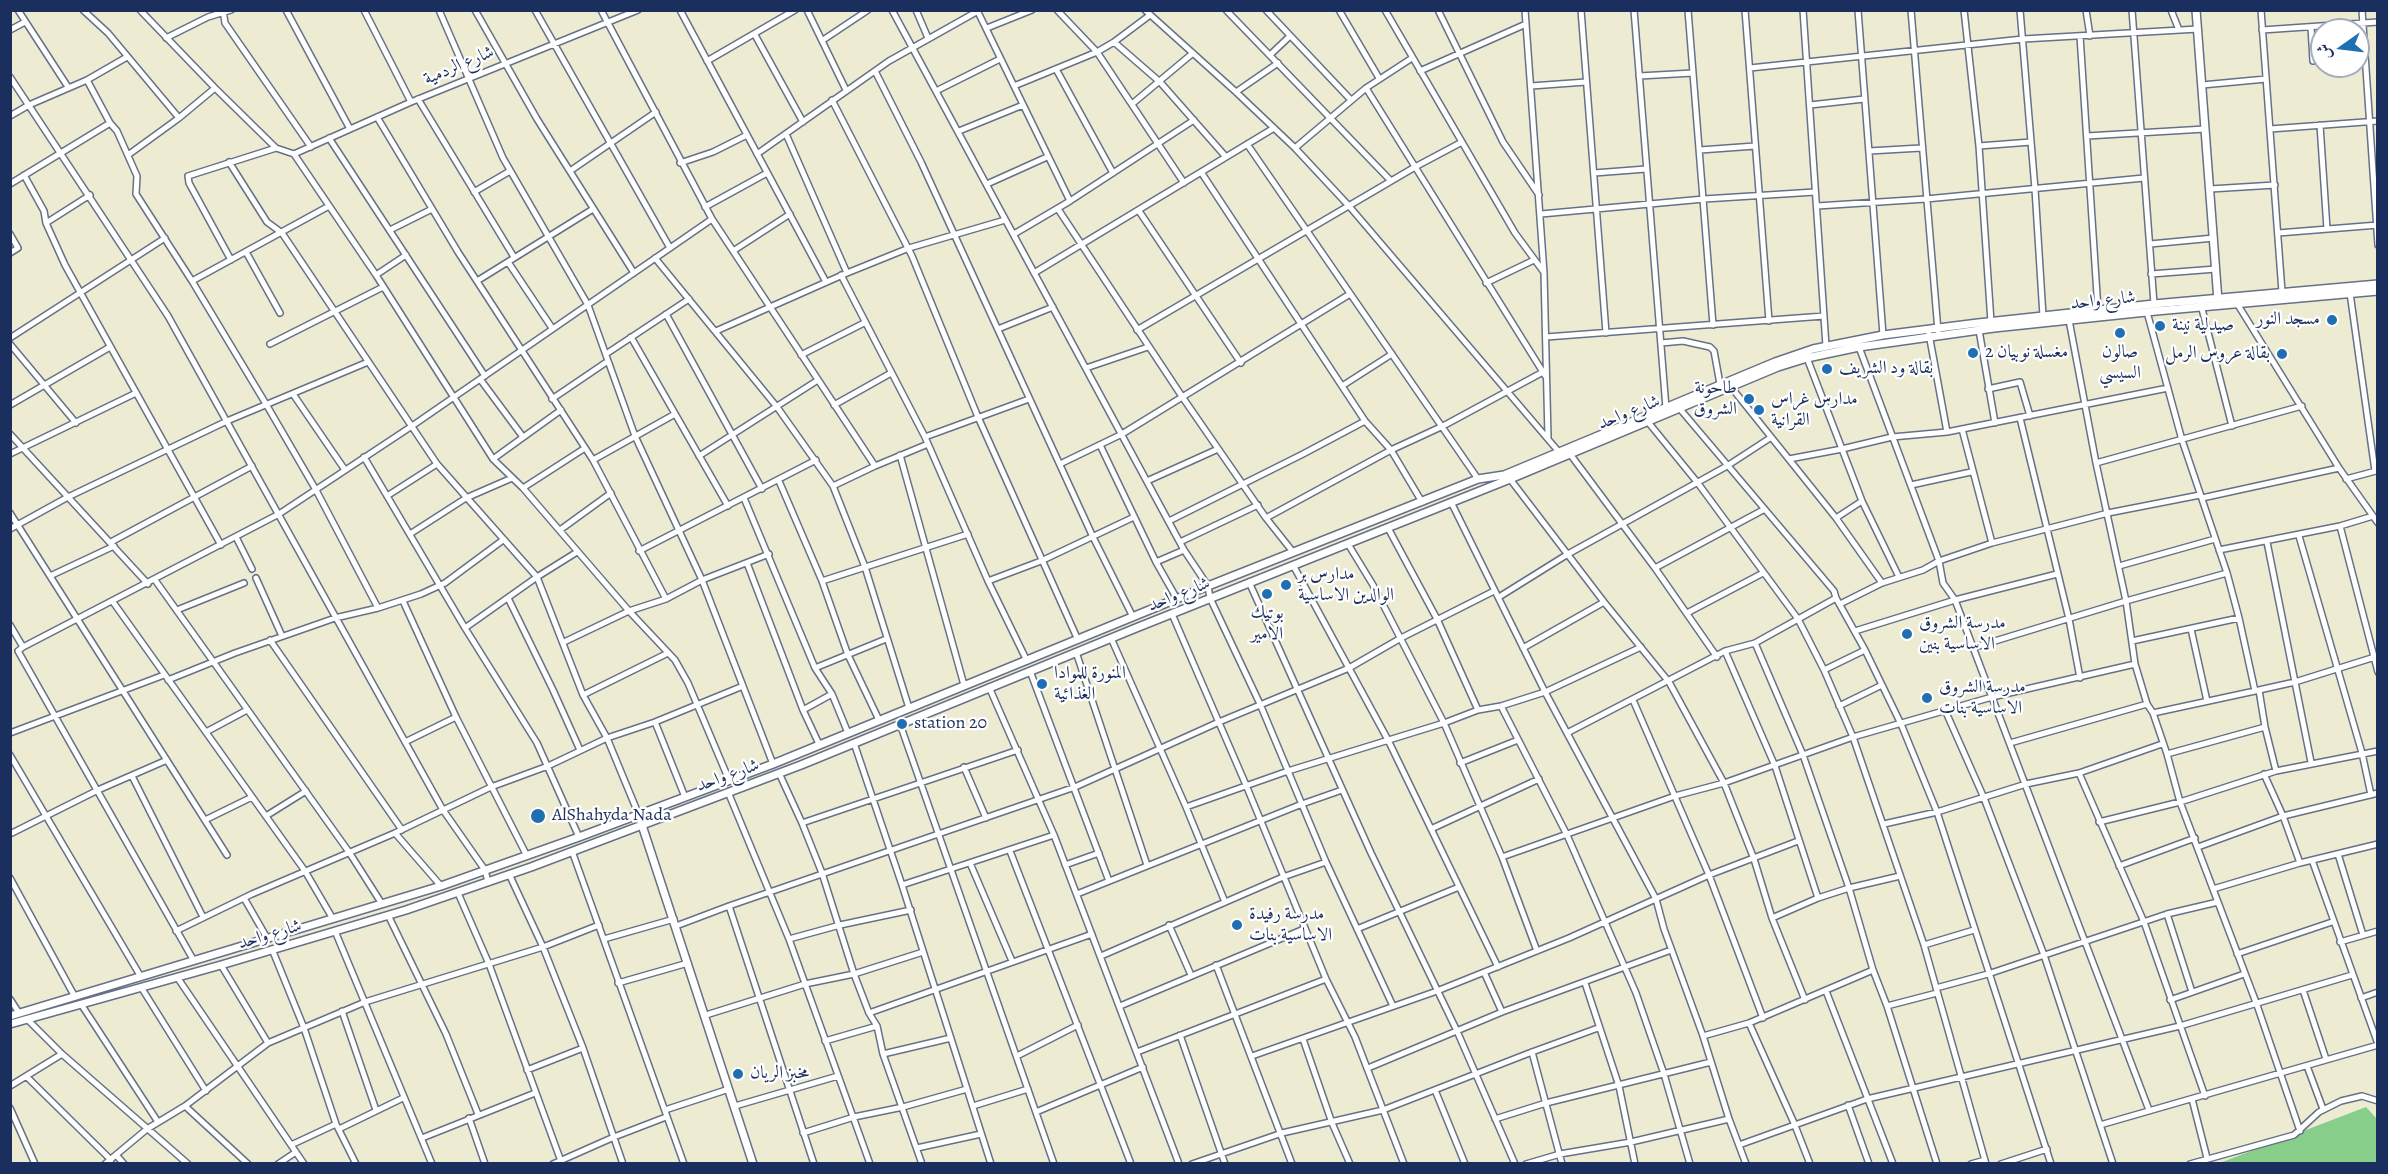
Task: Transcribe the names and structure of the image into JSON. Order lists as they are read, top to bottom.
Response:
{
  "streets": {
    "street": ["شارع الردمية", "شارع واحد"]
  },
  "places": [
    "مسجد النور",
    "صيدلية نينة",
    "صالون السيسي",
    "مغسلة نوبيان 2",
    "بقالة عروس الرمل",
    "بقالة ود الشريف",
    "طاحونة الشروق",
    "مدارس غراس القرانية",
    "مدارس بر الوالدين الاساسية",
    "بوتيك الامير",
    "مدرسة الشروق الاساسية بنين",
    "المنورة للموادا الغذائية",
    "مدرسة الشروق الاساسية بنات",
    "station 20",
    "AlShahyda Nada",
    "مدرسة رفيدة الاساسية بنات",
    "مخبز الريان"
  ],
  "north": "left"
}
